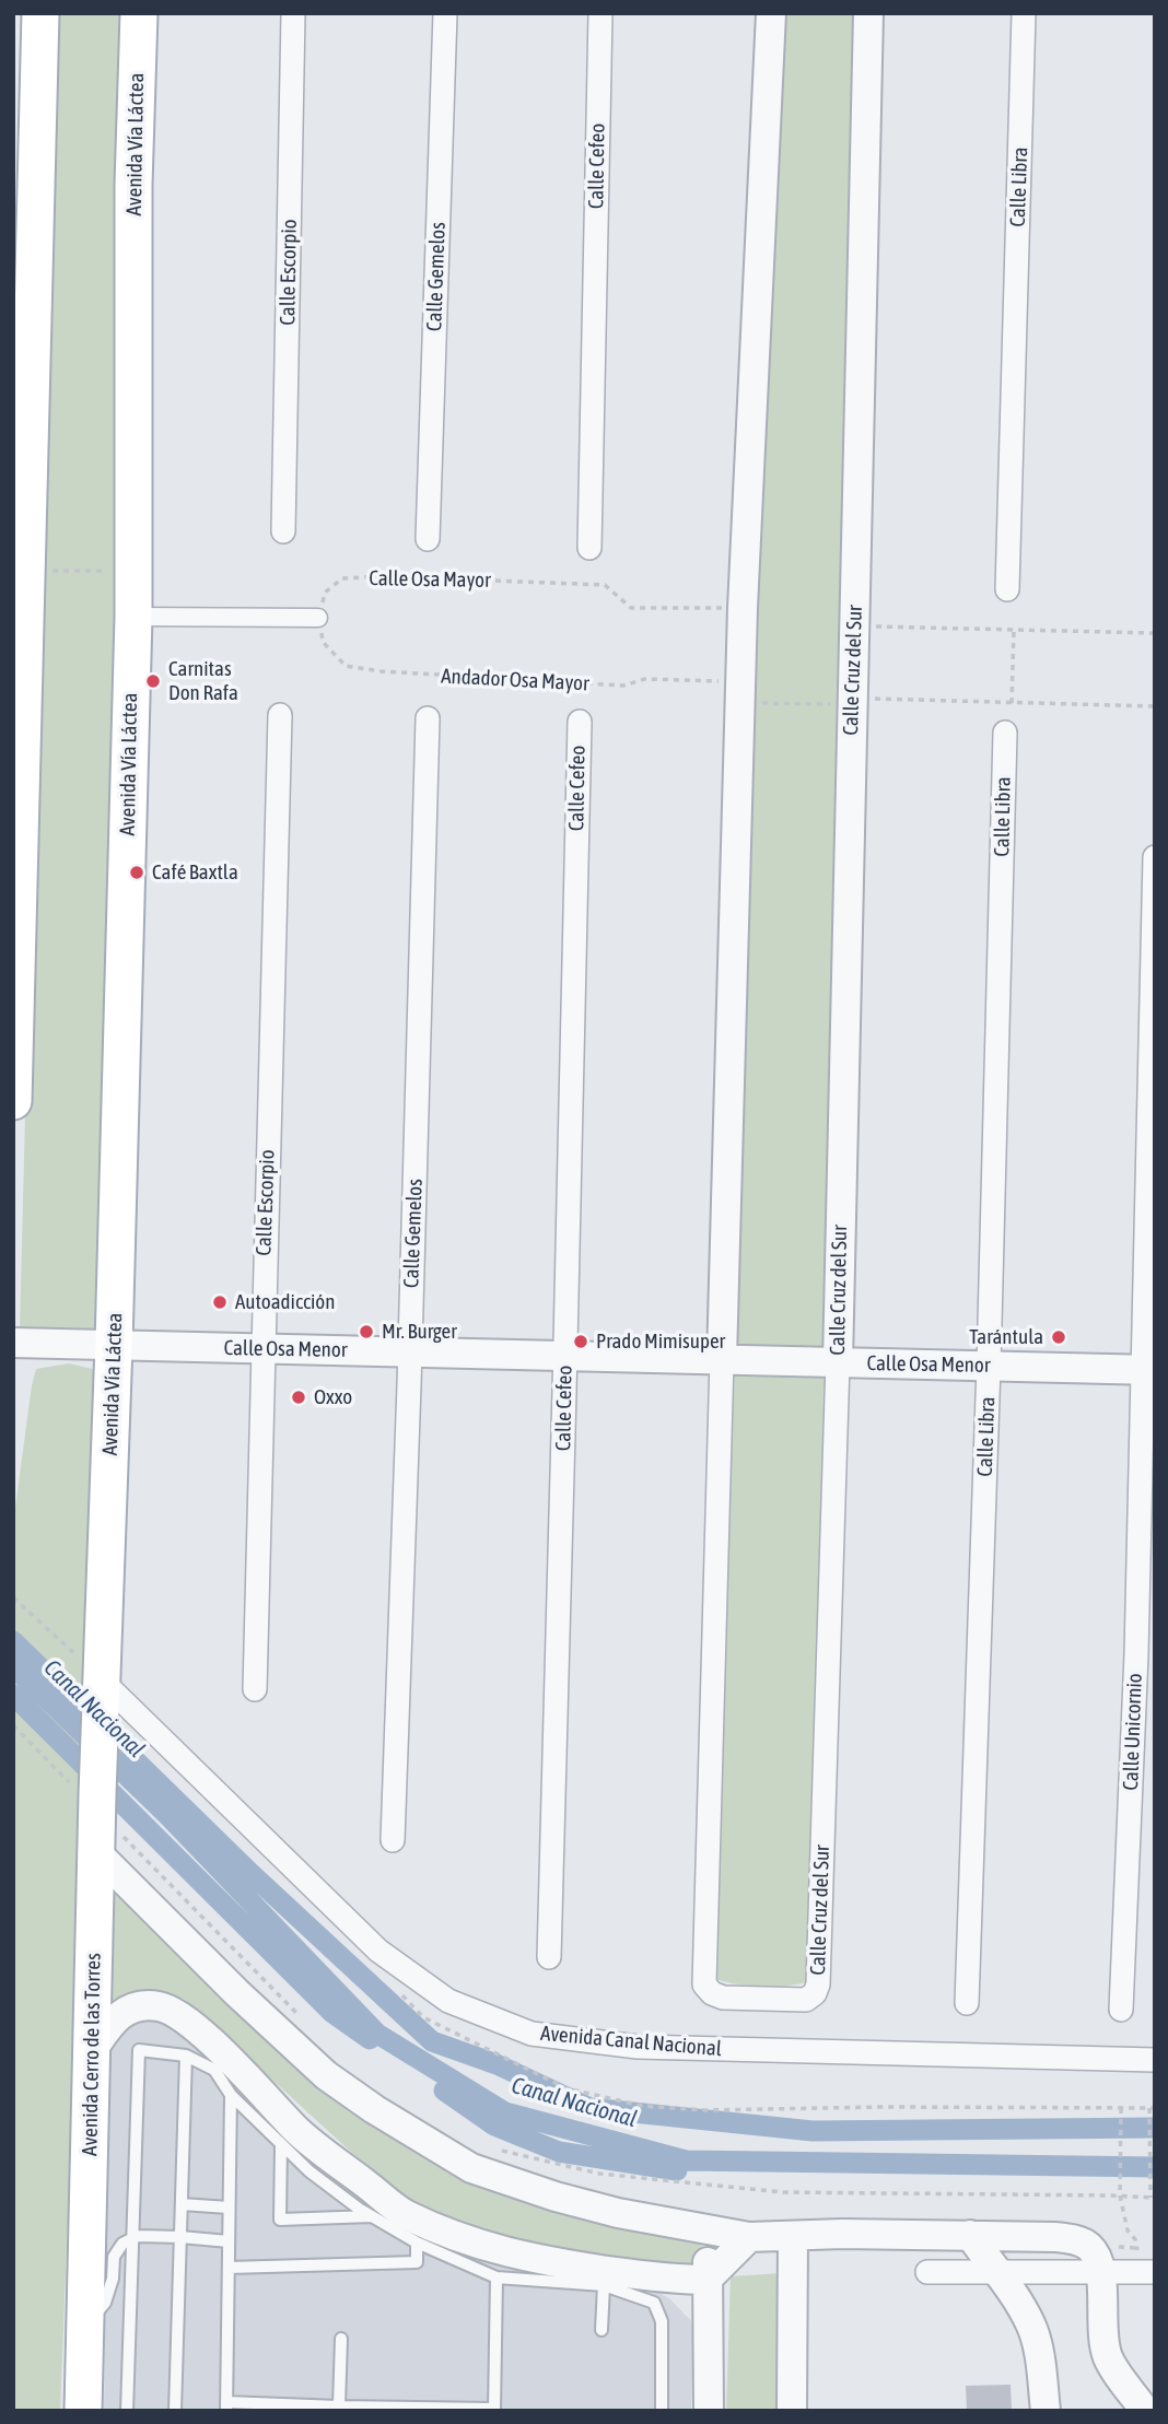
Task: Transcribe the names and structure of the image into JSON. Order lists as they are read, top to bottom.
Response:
{
  "streets": {
    "main road": ["Avenida Vía Láctea", "Avenida Cerro de las Torres"],
    "street": [
      "Calle Cefeo",
      "Calle Libra",
      "Calle Escorpio",
      "Calle Gemelos",
      "Calle Cruz del Sur",
      "Calle Osa Menor",
      "Calle Unicornio",
      "Avenida Canal Nacional"
    ],
    "path": ["Calle Osa Mayor", "Andador Osa Mayor"]
  },
  "crossings": [
    ["Avenida Vía Láctea", "Calle Osa Menor"],
    ["Avenida Vía Láctea", "Avenida Canal Nacional"],
    ["Avenida Vía Láctea", "Avenida Cerro de las Torres"],
    ["Calle Cefeo", "Calle Osa Menor"],
    ["Calle Libra", "Calle Osa Menor"],
    ["Calle Escorpio", "Calle Osa Menor"],
    ["Calle Gemelos", "Calle Osa Menor"],
    ["Calle Osa Mayor", "Calle Cruz del Sur"],
    ["Calle Osa Mayor", "Andador Osa Mayor"],
    ["Calle Cruz del Sur", "Andador Osa Mayor"],
    ["Calle Cruz del Sur", "Calle Osa Menor"],
    ["Calle Osa Menor", "Calle Unicornio"],
    ["Avenida Canal Nacional", "Avenida Cerro de las Torres"]
  ],
  "water": ["Canal Nacional"],
  "places": [
    "Carnitas Don Rafa",
    "Café Baxtla",
    "Autoadicción",
    "Mr. Burger",
    "Tarántula",
    "Prado Mimisuper",
    "Oxxo"
  ]
}
